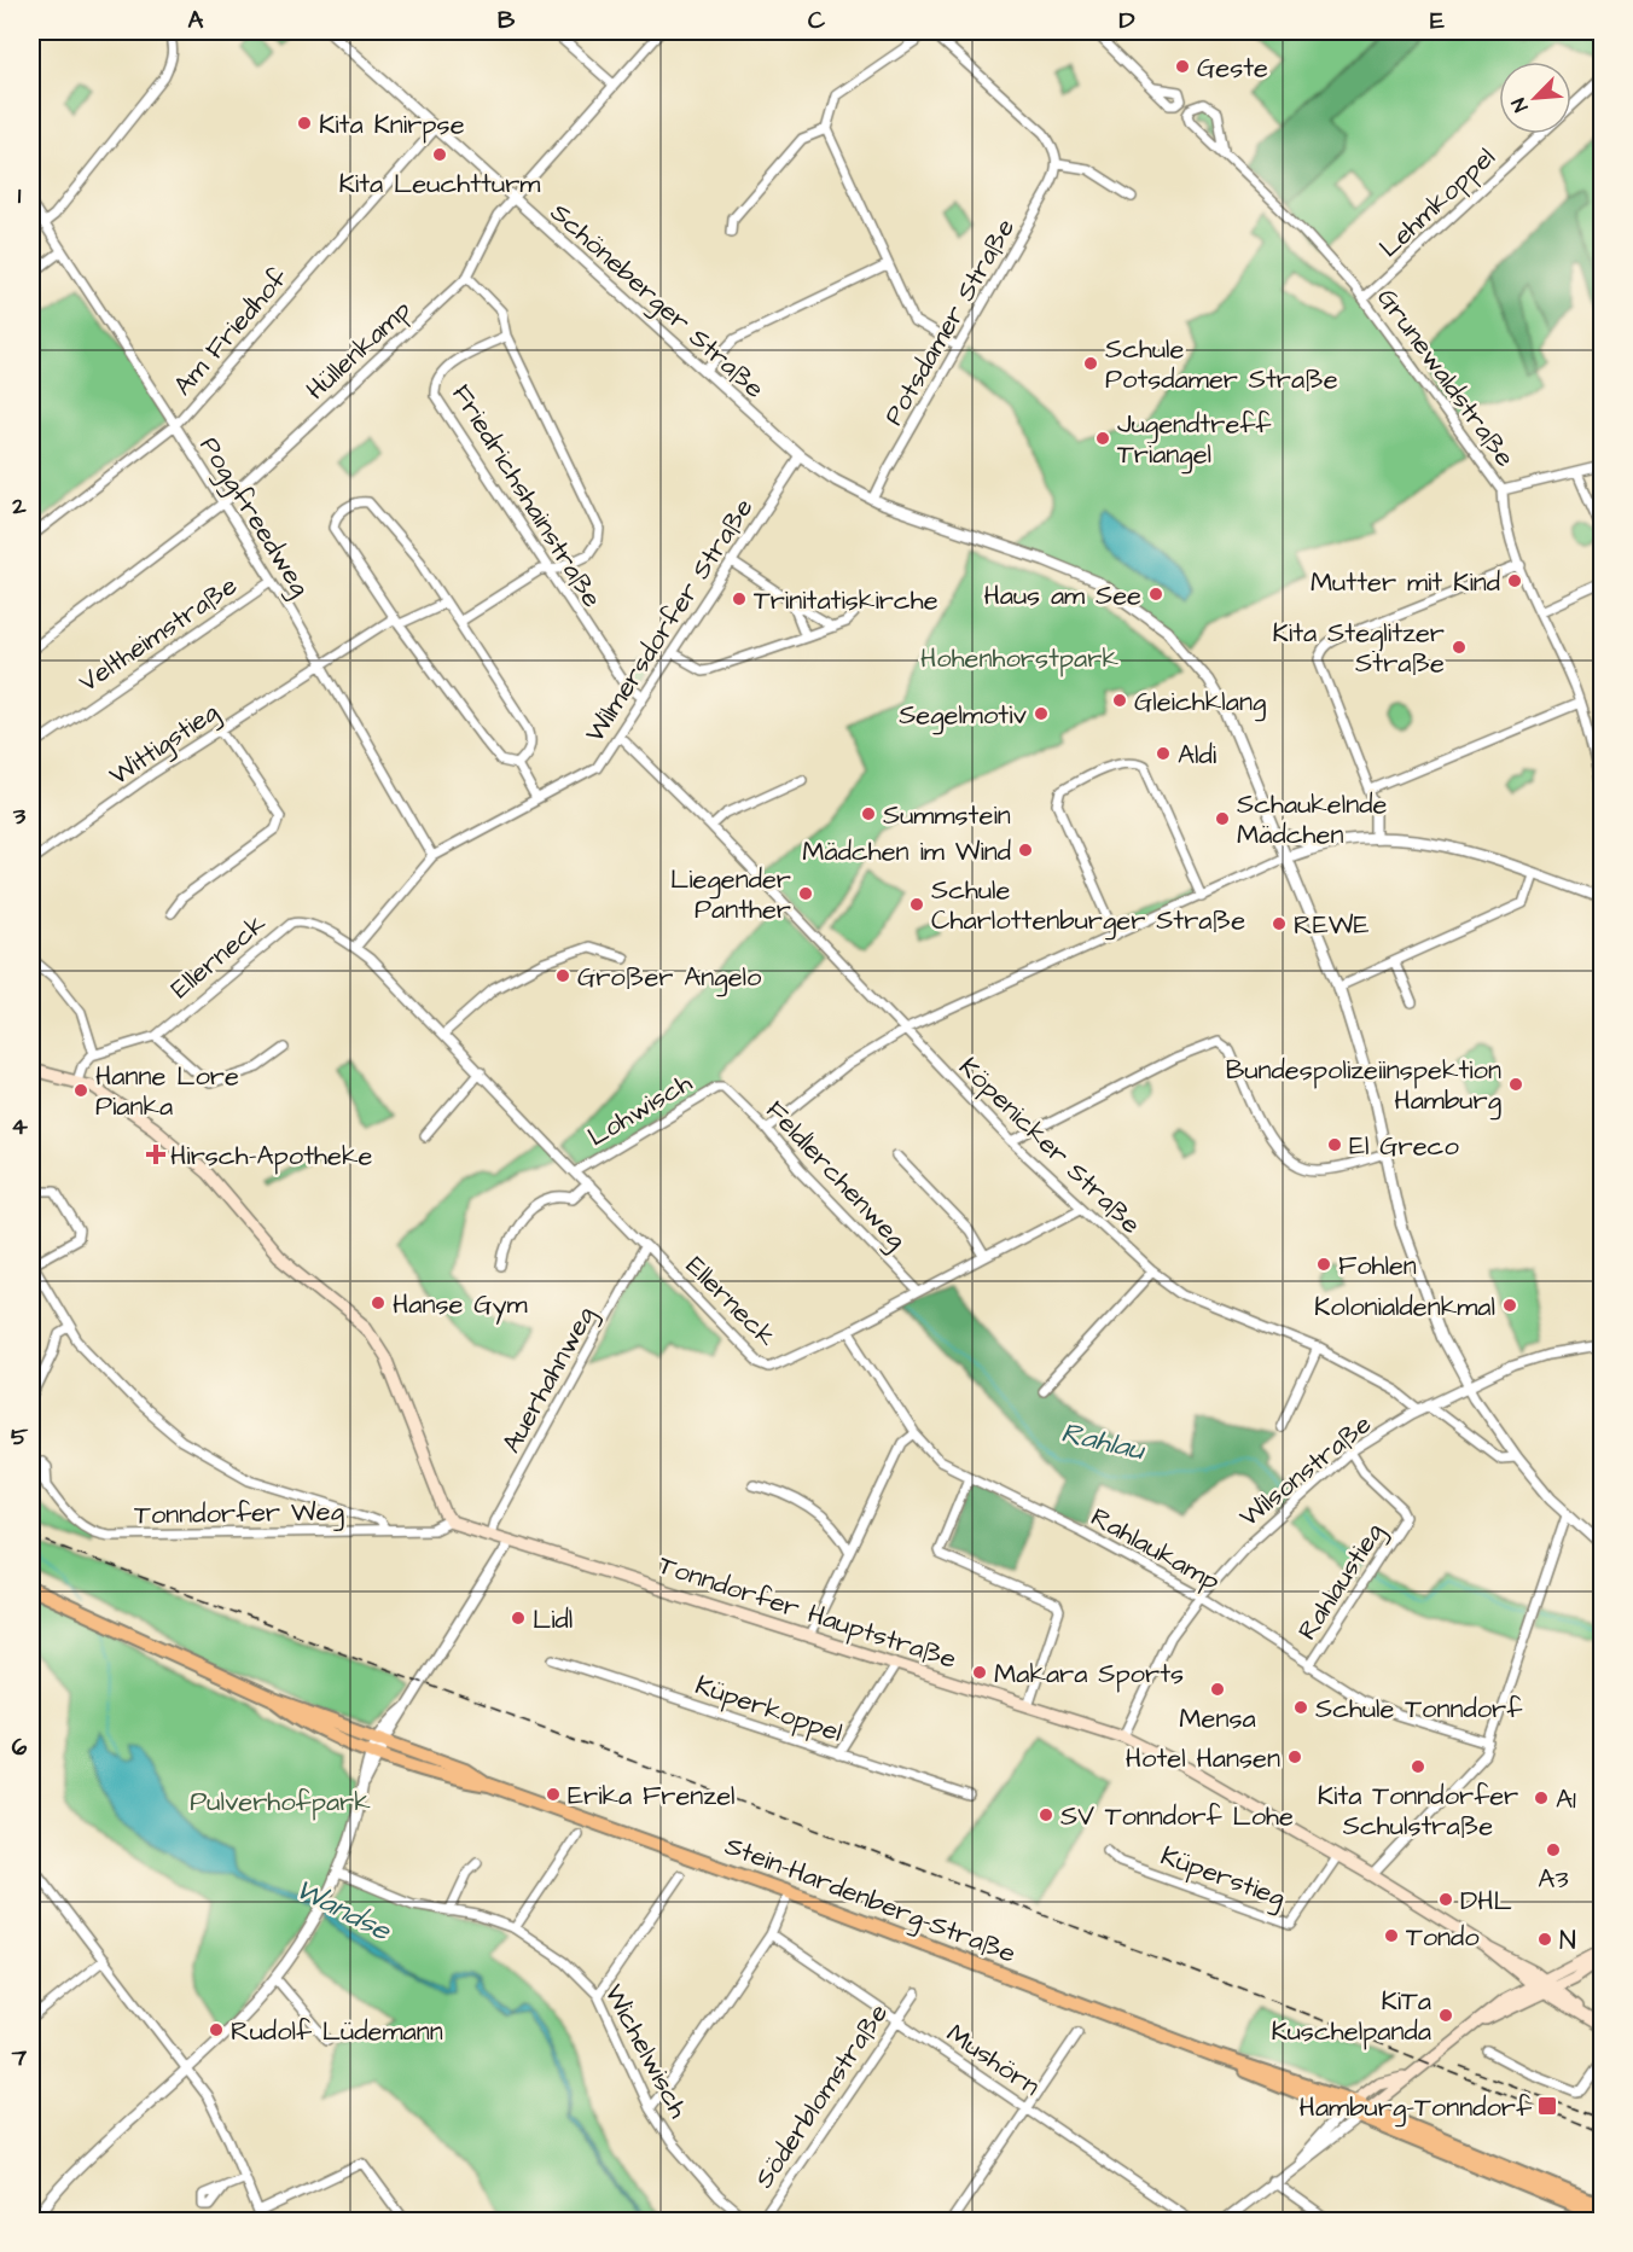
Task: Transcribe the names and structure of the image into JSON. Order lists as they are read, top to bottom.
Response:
{
  "streets": {
    "main road": ["Tonndorfer Hauptstraße", "Stein-Hardenberg-Straße"],
    "street": [
      "Lehmkoppel",
      "Schöneberger Straße",
      "Potsdamer Straße",
      "Am Friedhof",
      "Hüllenkamp",
      "Grunewaldstraße",
      "Friedrichshainstraße",
      "Poggfreedweg",
      "Wilmersdorfer Straße",
      "Veltheimstraße",
      "Wittigstieg",
      "Ellerneck",
      "Lohwisch",
      "Köpenicker Straße",
      "Feldlerchenweg",
      "Auerhahnweg",
      "Wilsonstraße",
      "Tonndorfer Weg",
      "Rahlaukamp",
      "Rahlaustieg",
      "Küperkoppel",
      "Küperstieg",
      "Wichelwisch",
      "Mushörn",
      "Söderblomstraße"
    ]
  },
  "crossings": [
    ["Lehmkoppel", "Grunewaldstraße"],
    ["Schöneberger Straße", "Potsdamer Straße"],
    ["Schöneberger Straße", "Am Friedhof"],
    ["Schöneberger Straße", "Hüllenkamp"],
    ["Schöneberger Straße", "Wilmersdorfer Straße"],
    ["Schöneberger Straße", "Wilsonstraße"],
    ["Am Friedhof", "Poggfreedweg"],
    ["Hüllenkamp", "Poggfreedweg"],
    ["Friedrichshainstraße", "Wilmersdorfer Straße"],
    ["Poggfreedweg", "Wilmersdorfer Straße"],
    ["Poggfreedweg", "Veltheimstraße"],
    ["Poggfreedweg", "Wittigstieg"],
    ["Wilmersdorfer Straße", "Ellerneck"],
    ["Wilmersdorfer Straße", "Köpenicker Straße"],
    ["Ellerneck", "Lohwisch"],
    ["Ellerneck", "Köpenicker Straße"],
    ["Ellerneck", "Feldlerchenweg"],
    ["Ellerneck", "Auerhahnweg"],
    ["Ellerneck", "Rahlaukamp"],
    ["Lohwisch", "Feldlerchenweg"],
    ["Köpenicker Straße", "Wilsonstraße"],
    ["Auerhahnweg", "Tonndorfer Hauptstraße"],
    ["Wilsonstraße", "Rahlaukamp"],
    ["Wilsonstraße", "Rahlaustieg"],
    ["Wilsonstraße", "Tonndorfer Hauptstraße"],
    ["Tonndorfer Weg", "Tonndorfer Hauptstraße"],
    ["Rahlaukamp", "Rahlaustieg"],
    ["Tonndorfer Hauptstraße", "Küperstieg"],
    ["Mushörn", "Söderblomstraße"]
  ],
  "water": ["Rahlau", "Wandse"],
  "parks": ["Hohenhorstpark", "Pulverhofpark"],
  "places": {
    "other": [
      "Geste",
      "Kita Knirpse",
      "Kita Leuchtturm",
      "Schule Potsdamer Straße",
      "Jugendtreff Triangel",
      "Mutter mit Kind",
      "Haus am See",
      "Trinitatiskirche",
      "Kita Steglitzer Straße",
      "Gleichklang",
      "Segelmotiv",
      "Aldi",
      "Summstein",
      "Schaukelnde Mädchen",
      "Mädchen im Wind",
      "Liegender Panther",
      "Schule Charlottenburger Straße",
      "REWE",
      "Großer Angelo",
      "Bundespolizeiinspektion Hamburg",
      "Hanne Lore Pianka",
      "El Greco",
      "Fohlen",
      "Hanse Gym",
      "Kolonialdenkmal",
      "Lidl",
      "Makara Sports",
      "Mensa",
      "Schule Tonndorf",
      "Hotel Hansen",
      "Kita Tonndorfer Schulstraße",
      "Erika Frenzel",
      "A1",
      "SV Tonndorf Lohe",
      "A3",
      "DHL",
      "Tondo",
      "N",
      "KiTa Kuschelpanda",
      "Rudolf Lüdemann"
    ],
    "health": ["Hirsch-Apotheke"],
    "transit": ["Hamburg-Tonndorf"]
  },
  "north": "bottom left",
  "grid": {
    "columns": [
      "A",
      "B",
      "C",
      "D",
      "E"
    ],
    "rows": [
      "1",
      "2",
      "3",
      "4",
      "5",
      "6",
      "7"
    ]
  }
}
